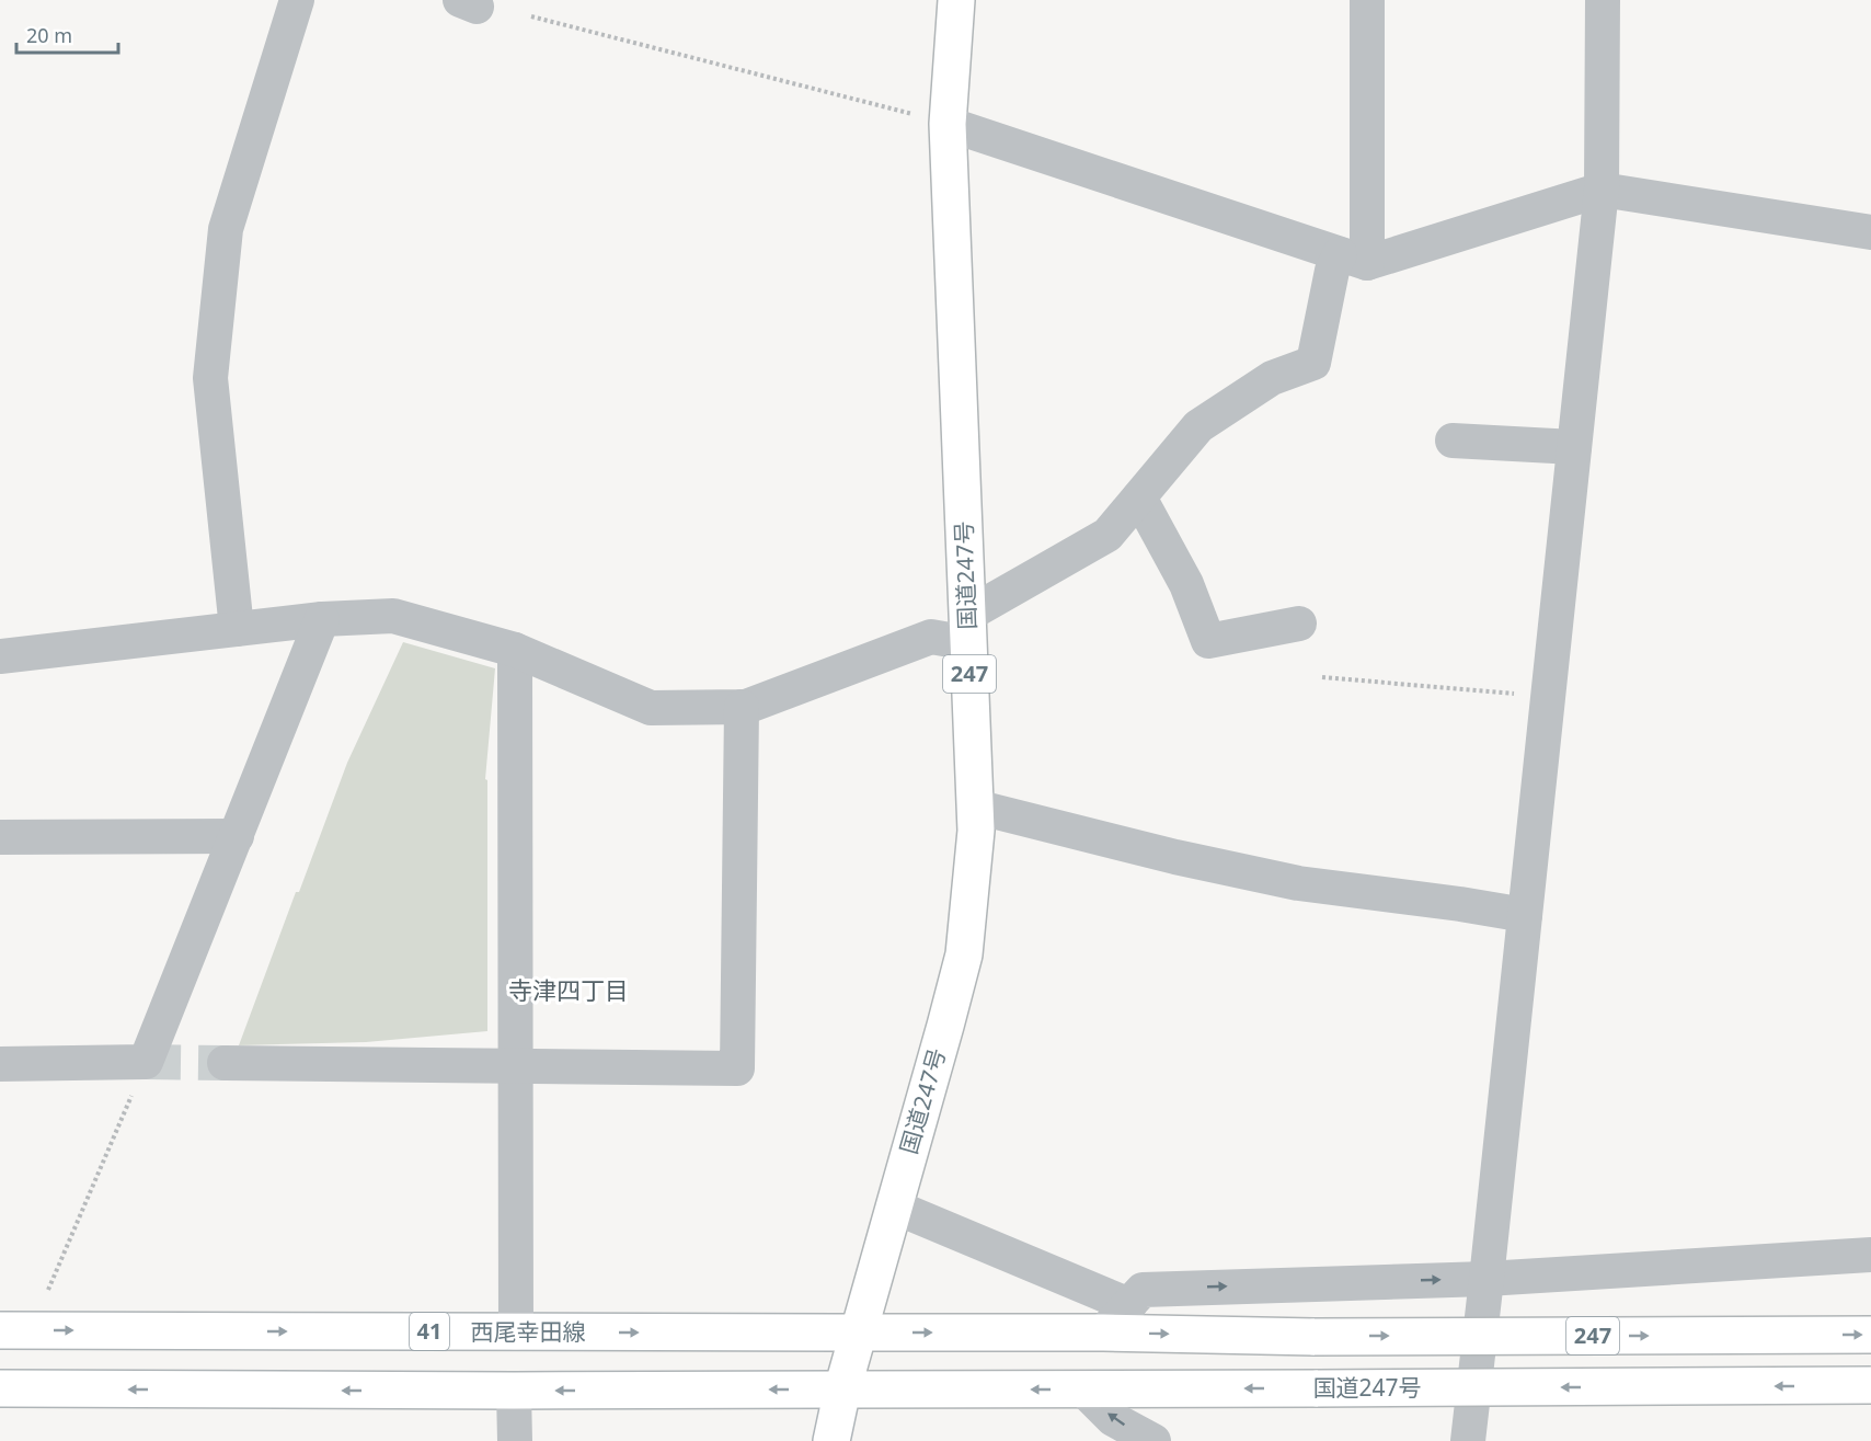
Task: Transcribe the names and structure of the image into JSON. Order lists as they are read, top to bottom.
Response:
{
  "streets": {
    "main road": [
      "国道247号",
      "247",
      "41",
      "西尾幸田線"
    ]
  },
  "crossings": [
    ["国道247号", "247"],
    ["国道247号", "西尾幸田線"],
    ["247", "西尾幸田線"]
  ],
  "districts": ["寺津四丁目"],
  "scale_bar": "20 m"
}
